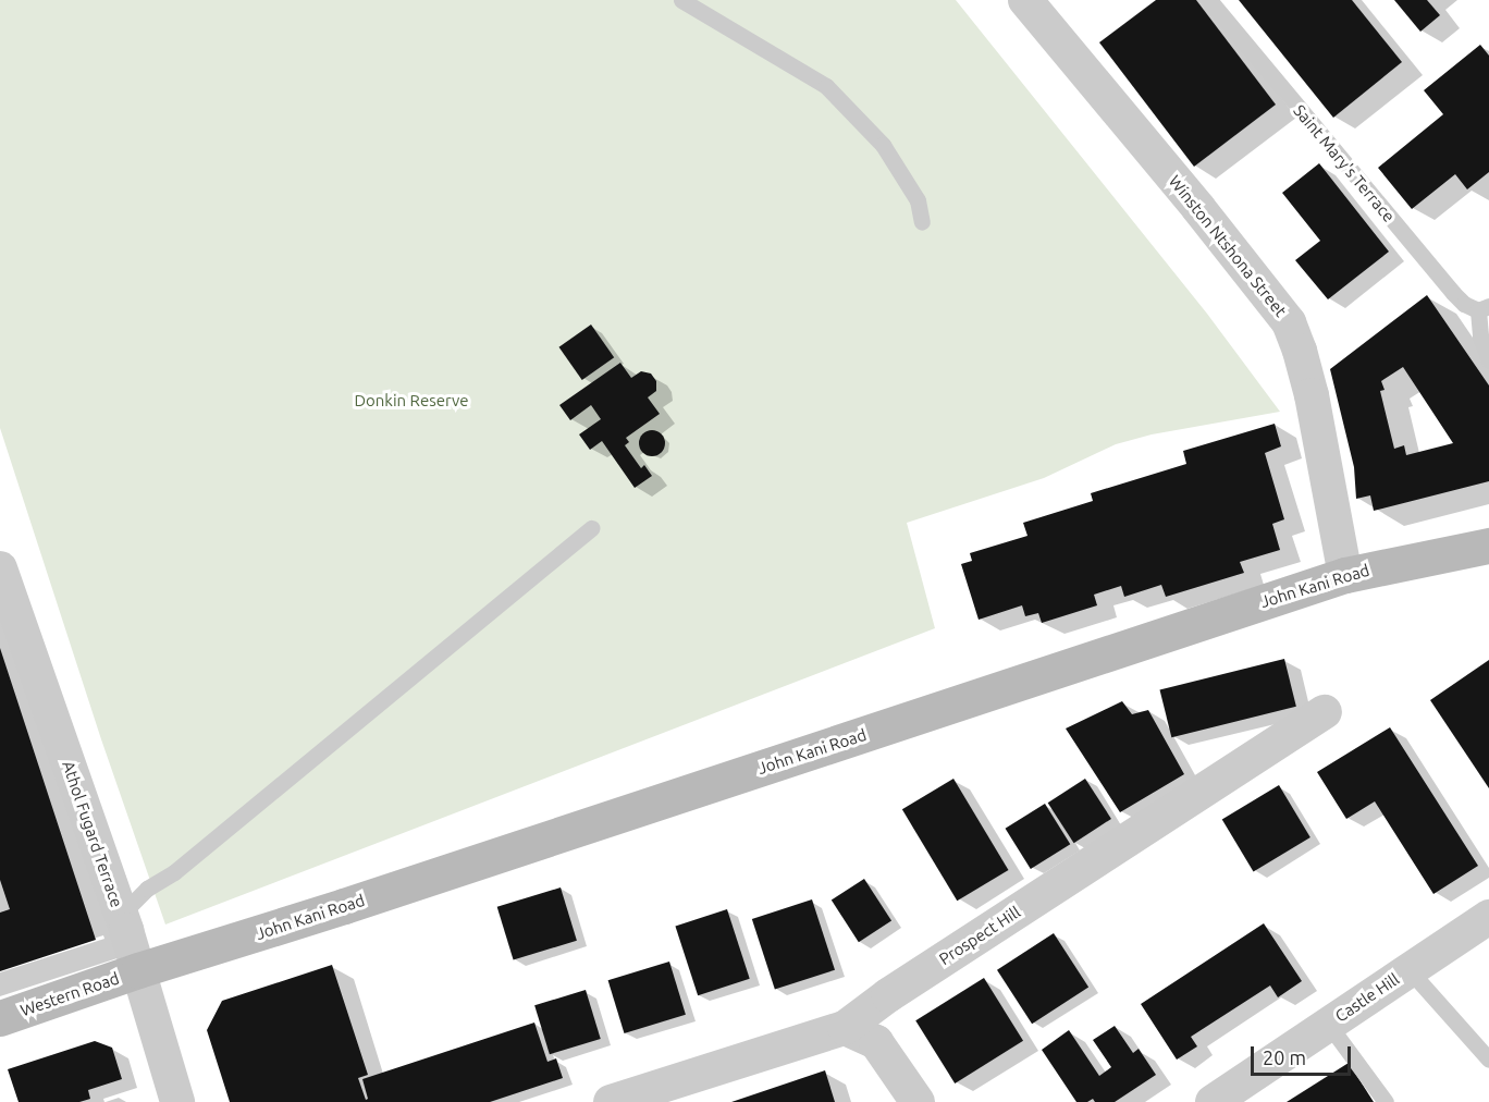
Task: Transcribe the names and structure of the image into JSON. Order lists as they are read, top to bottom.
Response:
{
  "streets": {
    "street": [
      "Winston Ntshona Street",
      "John Kani Road",
      "Athol Fugard Terrace",
      "Prospect Hill",
      "Western Road",
      "Castle Hill"
    ],
    "lane": ["Saint Mary's Terrace"]
  },
  "crossings": [
    ["Winston Ntshona Street", "John Kani Road"],
    ["John Kani Road", "Athol Fugard Terrace"],
    ["John Kani Road", "Western Road"],
    ["Athol Fugard Terrace", "Western Road"]
  ],
  "parks": ["Donkin Reserve"],
  "scale_bar": "20 m"
}
